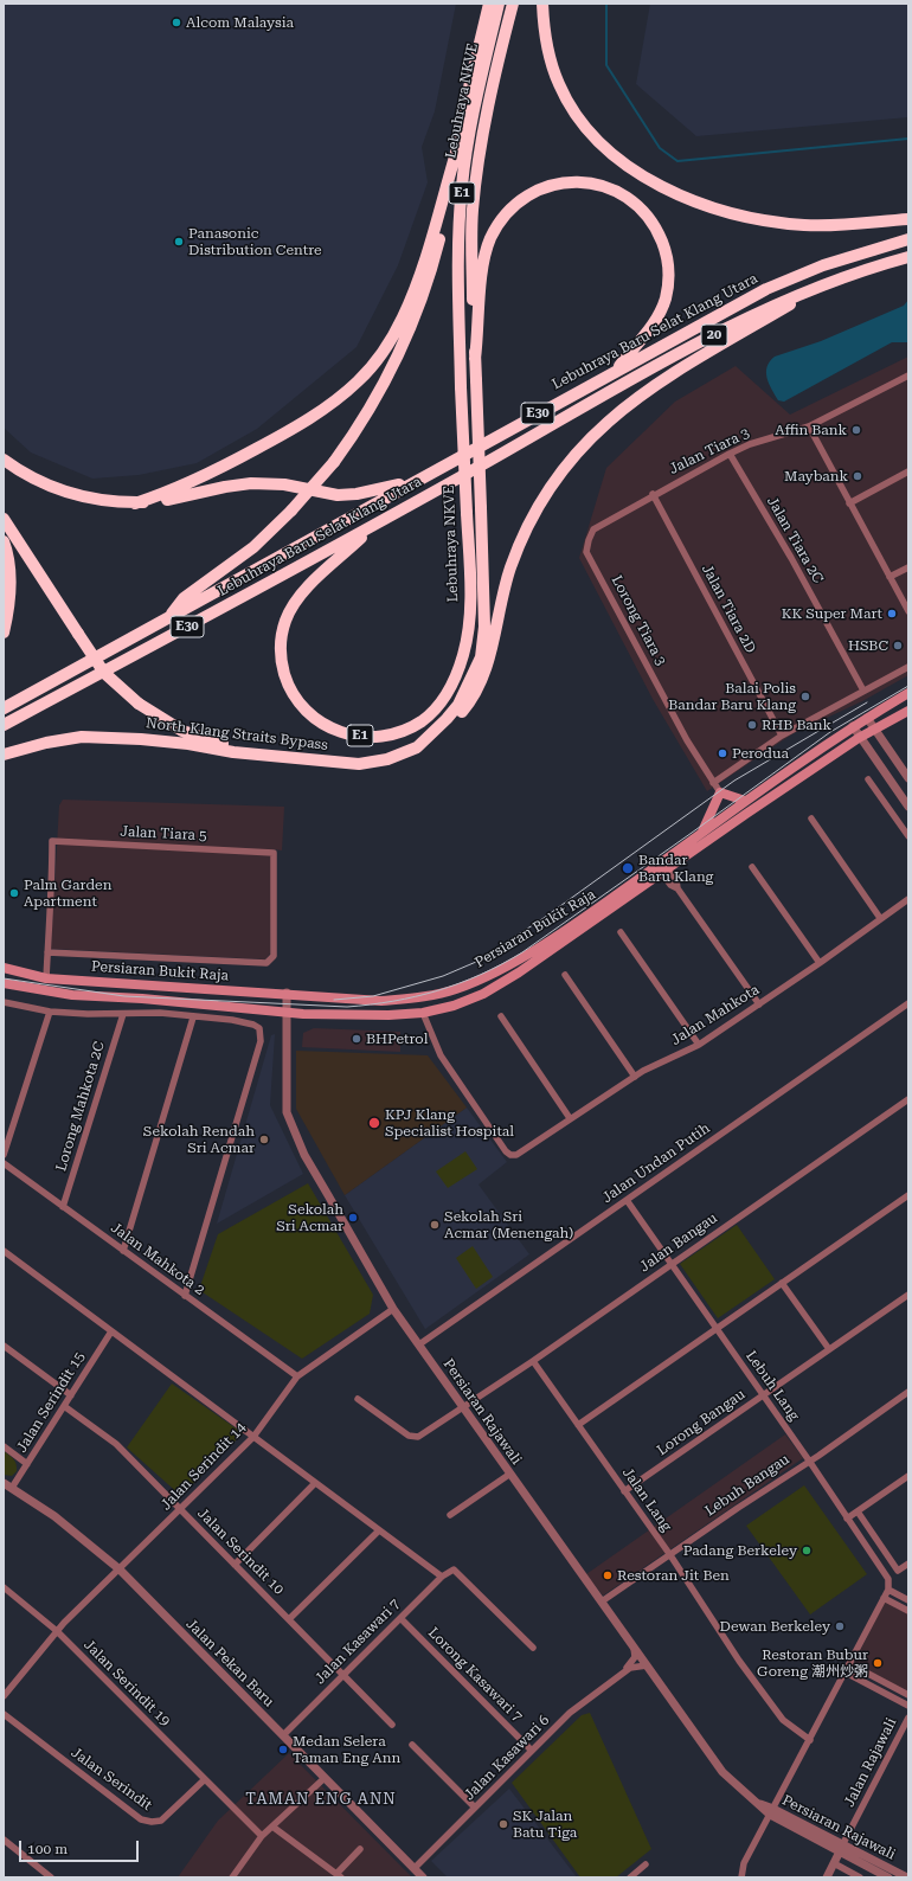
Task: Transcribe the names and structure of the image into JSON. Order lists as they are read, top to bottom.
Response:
{
  "streets": {
    "highway": [
      "Lebuhraya NKVE",
      "E1",
      "Lebuhraya Baru Selat Klang Utara",
      "20",
      "E30",
      "North Klang Straits Bypass"
    ],
    "main road": ["Persiaran Bukit Raja"],
    "street": [
      "Jalan Tiara 3",
      "Jalan Tiara 2C",
      "Jalan Tiara 2D",
      "Lorong Tiara 3",
      "Jalan Tiara 5",
      "Jalan Mahkota",
      "Lorong Mahkota 2C",
      "Jalan Undan Putih",
      "Jalan Bangau",
      "Jalan Mahkota 2",
      "Lebuh Lang",
      "Jalan Serindit 15",
      "Persiaran Rajawali",
      "Lorong Bangau",
      "Jalan Serindit 14",
      "Lebuh Bangau",
      "Jalan Lang",
      "Jalan Serindit 10",
      "Jalan Kasawari 7",
      "Jalan Pekan Baru",
      "Lorong Kasawari 7",
      "Jalan Serindit 19",
      "Jalan Kasawari 6",
      "Jalan Rajawali",
      "Jalan Serindit"
    ]
  },
  "crossings": [
    ["Lebuhraya NKVE", "Lebuhraya Baru Selat Klang Utara"],
    ["Jalan Tiara 3", "Jalan Tiara 2C"],
    ["Jalan Tiara 3", "Jalan Tiara 2D"],
    ["Jalan Tiara 3", "Lorong Tiara 3"],
    ["Jalan Tiara 2D", "Lorong Tiara 3"],
    ["Persiaran Bukit Raja", "Jalan Mahkota"],
    ["Persiaran Bukit Raja", "Persiaran Rajawali"],
    ["Lorong Mahkota 2C", "Jalan Mahkota 2"],
    ["Jalan Undan Putih", "Lebuh Lang"],
    ["Jalan Undan Putih", "Persiaran Rajawali"],
    ["Jalan Bangau", "Lebuh Lang"],
    ["Jalan Bangau", "Persiaran Rajawali"],
    ["Jalan Bangau", "Jalan Lang"],
    ["Jalan Mahkota 2", "Jalan Serindit 14"],
    ["Lebuh Lang", "Lorong Bangau"],
    ["Lebuh Lang", "Lebuh Bangau"],
    ["Jalan Serindit 15", "Jalan Serindit 10"],
    ["Jalan Serindit 15", "Jalan Pekan Baru"],
    ["Persiaran Rajawali", "Jalan Serindit 14"],
    ["Persiaran Rajawali", "Lebuh Bangau"],
    ["Persiaran Rajawali", "Jalan Rajawali"],
    ["Lorong Bangau", "Jalan Lang"],
    ["Jalan Serindit 14", "Jalan Serindit 10"],
    ["Jalan Serindit 14", "Jalan Pekan Baru"],
    ["Jalan Serindit 14", "Jalan Serindit 19"],
    ["Lebuh Bangau", "Jalan Lang"],
    ["Jalan Serindit 10", "Jalan Kasawari 7"],
    ["Jalan Kasawari 7", "Jalan Pekan Baru"],
    ["Jalan Kasawari 7", "Lorong Kasawari 7"],
    ["Jalan Pekan Baru", "Jalan Kasawari 6"],
    ["Lorong Kasawari 7", "Jalan Kasawari 6"],
    ["Jalan Serindit 19", "Jalan Serindit"]
  ],
  "districts": ["TAMAN ENG ANN"],
  "places": [
    "Alcom Malaysia",
    "Panasonic Distribution Centre",
    "Affin Bank",
    "Maybank",
    "KK Super Mart",
    "HSBC",
    "Balai Polis Bandar Baru Klang",
    "RHB Bank",
    "Perodua",
    "Bandar Baru Klang",
    "Palm Garden Apartment",
    "BHPetrol",
    "KPJ Klang Specialist Hospital",
    "Sekolah Rendah Sri Acmar",
    "Sekolah Sri Acmar",
    "Sekolah Sri Acmar (Menengah)",
    "Padang Berkeley",
    "Restoran Jit Ben",
    "Dewan Berkeley",
    "Restoran Bubur Goreng 潮州炒粥",
    "Medan Selera Taman Eng Ann",
    "SK Jalan Batu Tiga"
  ],
  "scale_bar": "100 m"
}
